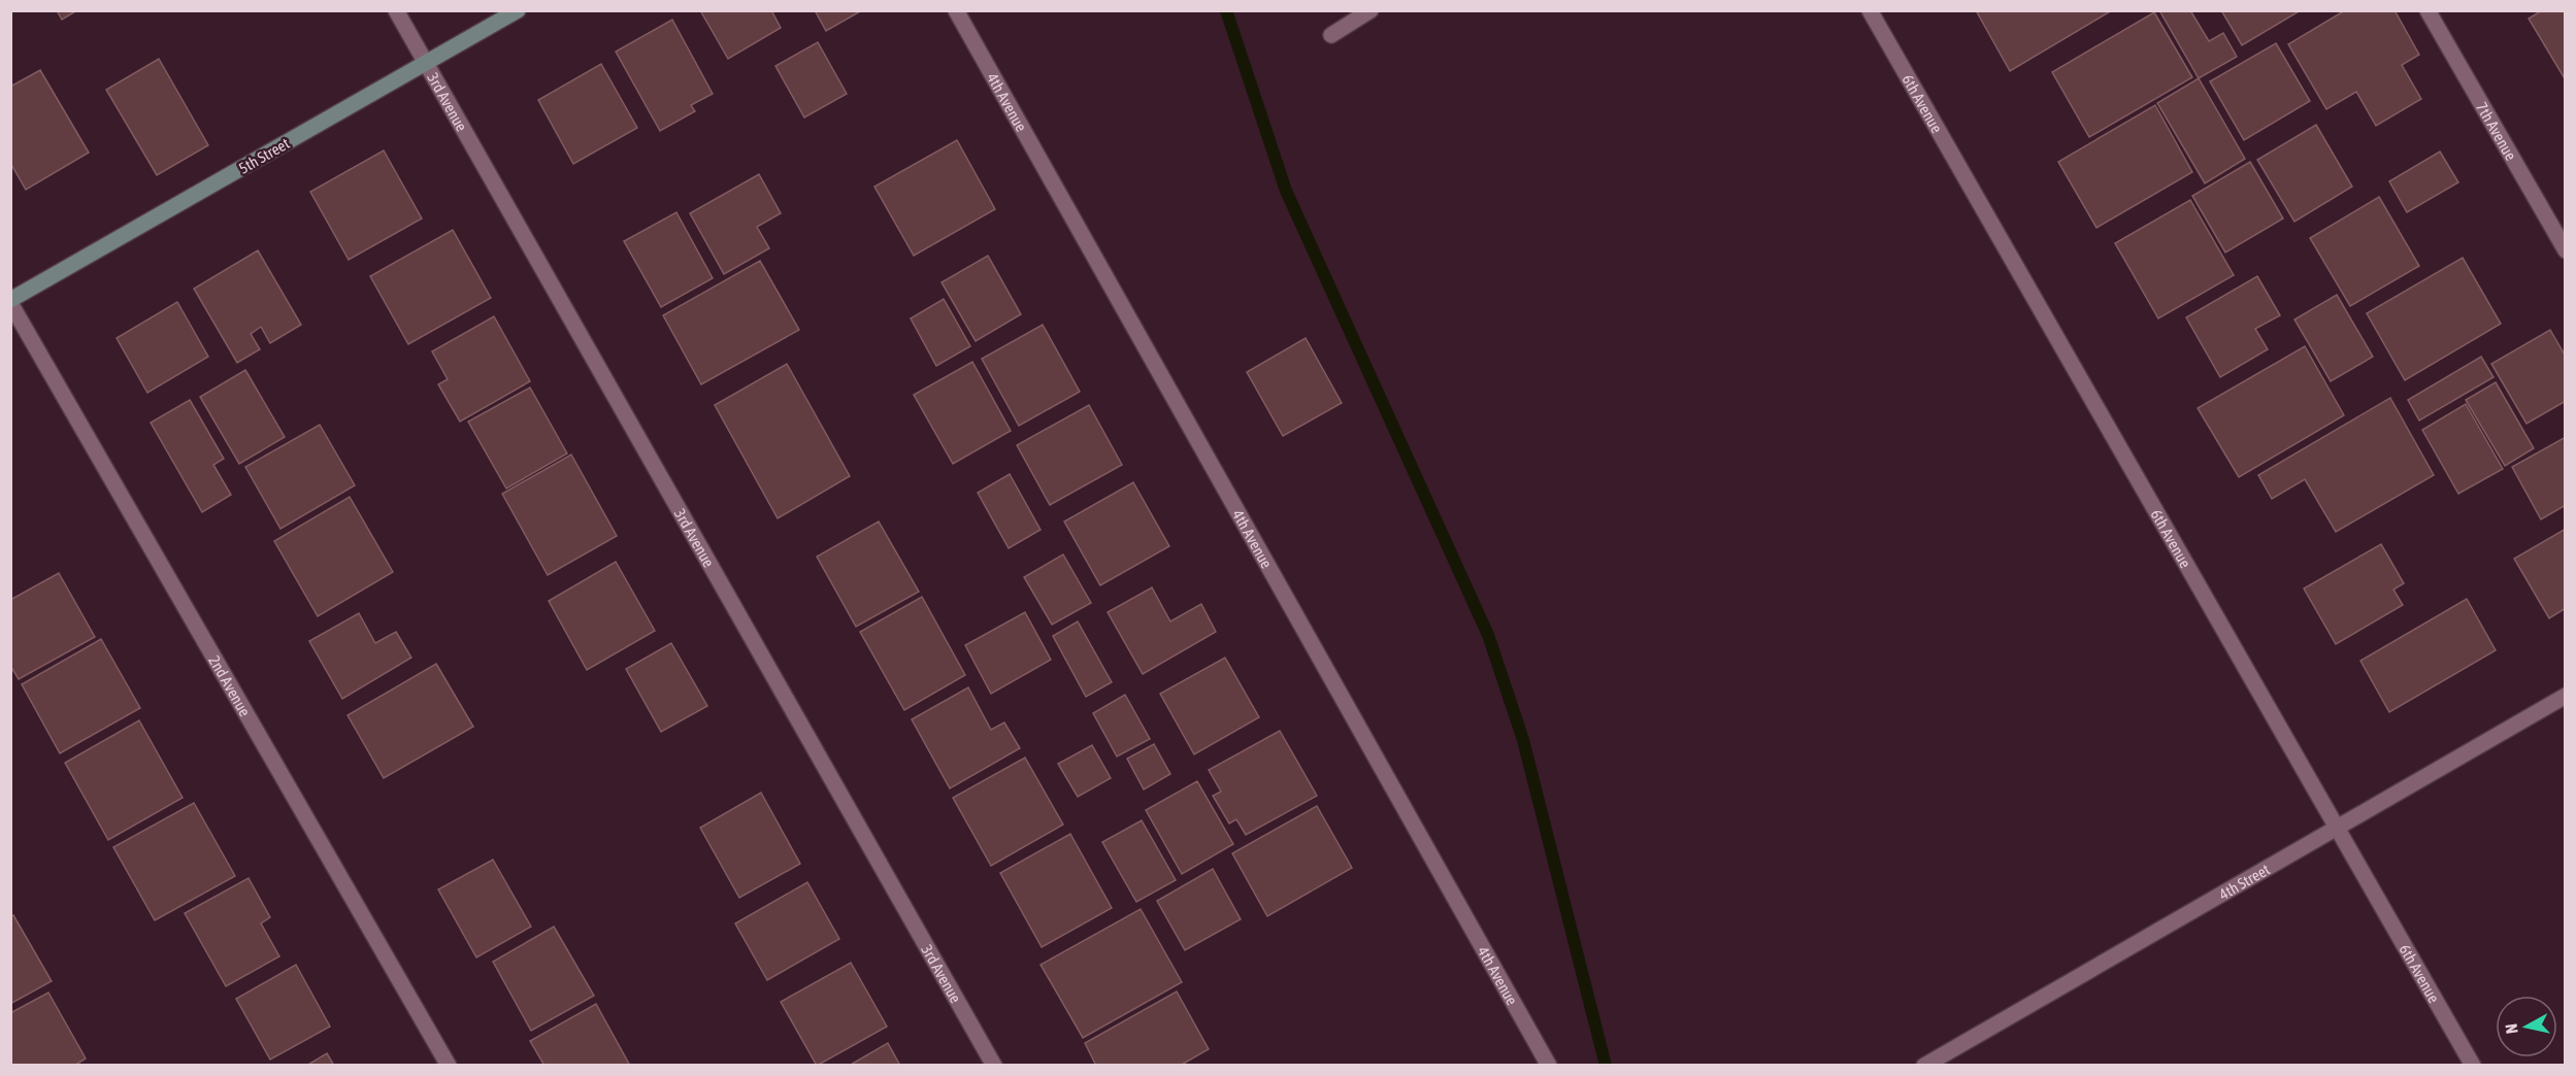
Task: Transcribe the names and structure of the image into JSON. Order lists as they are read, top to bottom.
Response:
{
  "streets": {
    "street": [
      "4th Avenue",
      "3rd Avenue",
      "6th Avenue",
      "7th Avenue",
      "5th Street",
      "2nd Avenue",
      "4th Street"
    ]
  },
  "crossings": [
    ["3rd Avenue", "5th Street"],
    ["6th Avenue", "4th Street"],
    ["5th Street", "2nd Avenue"]
  ],
  "north": "left"
}
